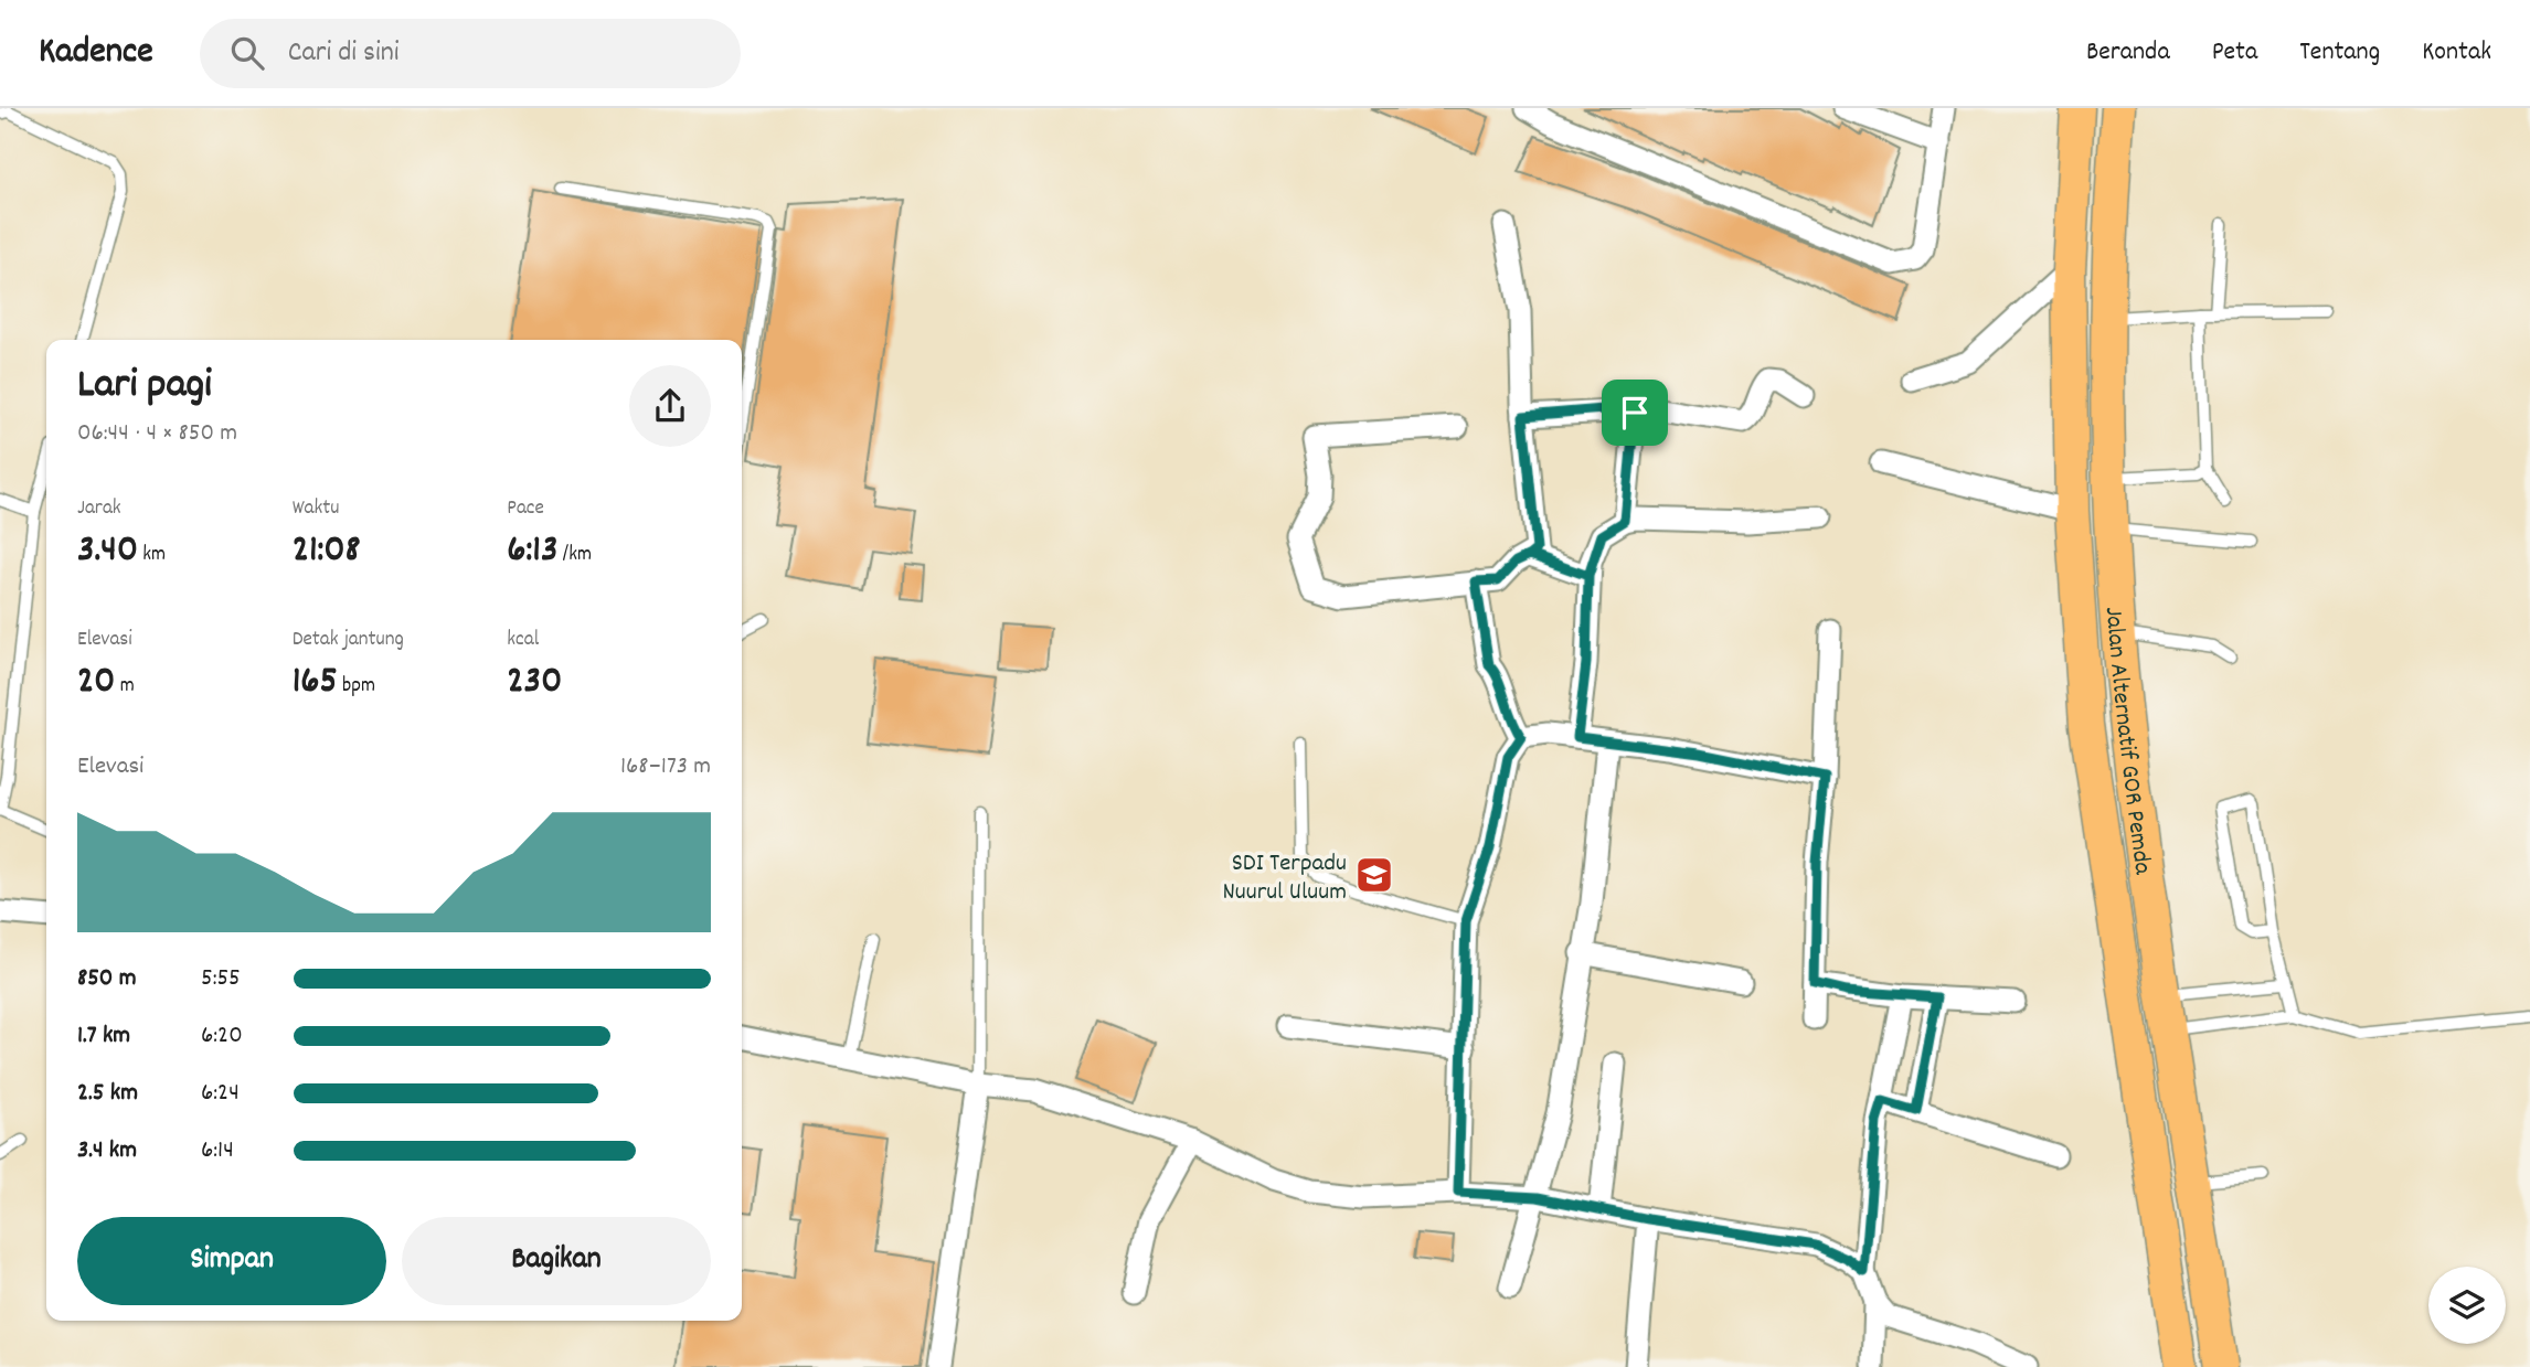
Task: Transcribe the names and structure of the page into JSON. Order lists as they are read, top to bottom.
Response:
{
  "streets": {
    "main road": ["Jalan Alternatif GOR Pemda"]
  },
  "places": {
    "school or university": ["SDI Terpadu Nuurul Uluum"]
  },
  "page": {
    "header": "Kadence",
    "search": "Cari di sini",
    "nav": [
      "Beranda",
      "Peta",
      "Tentang",
      "Kontak"
    ],
    "heading": ["Lari pagi", "06:44 · 4 × 850 m"],
    "stats": [
      ["Jarak", "3.40 km"],
      ["Waktu", "21:08"],
      ["Pace", "6:13 /km"],
      ["Elevasi", "20 m"],
      ["Detak jantung", "165 bpm"],
      ["kcal", "230"]
    ],
    "chart": ["Elevasi", "168–173 m"],
    "list": [
      {
        "name": "850 m",
        "note": "5:55"
      },
      {
        "name": "1.7 km",
        "note": "6:20"
      },
      {
        "name": "2.5 km",
        "note": "6:24"
      },
      {
        "name": "3.4 km",
        "note": "6:14"
      }
    ],
    "buttons": ["Simpan", "Bagikan"]
  }
}
